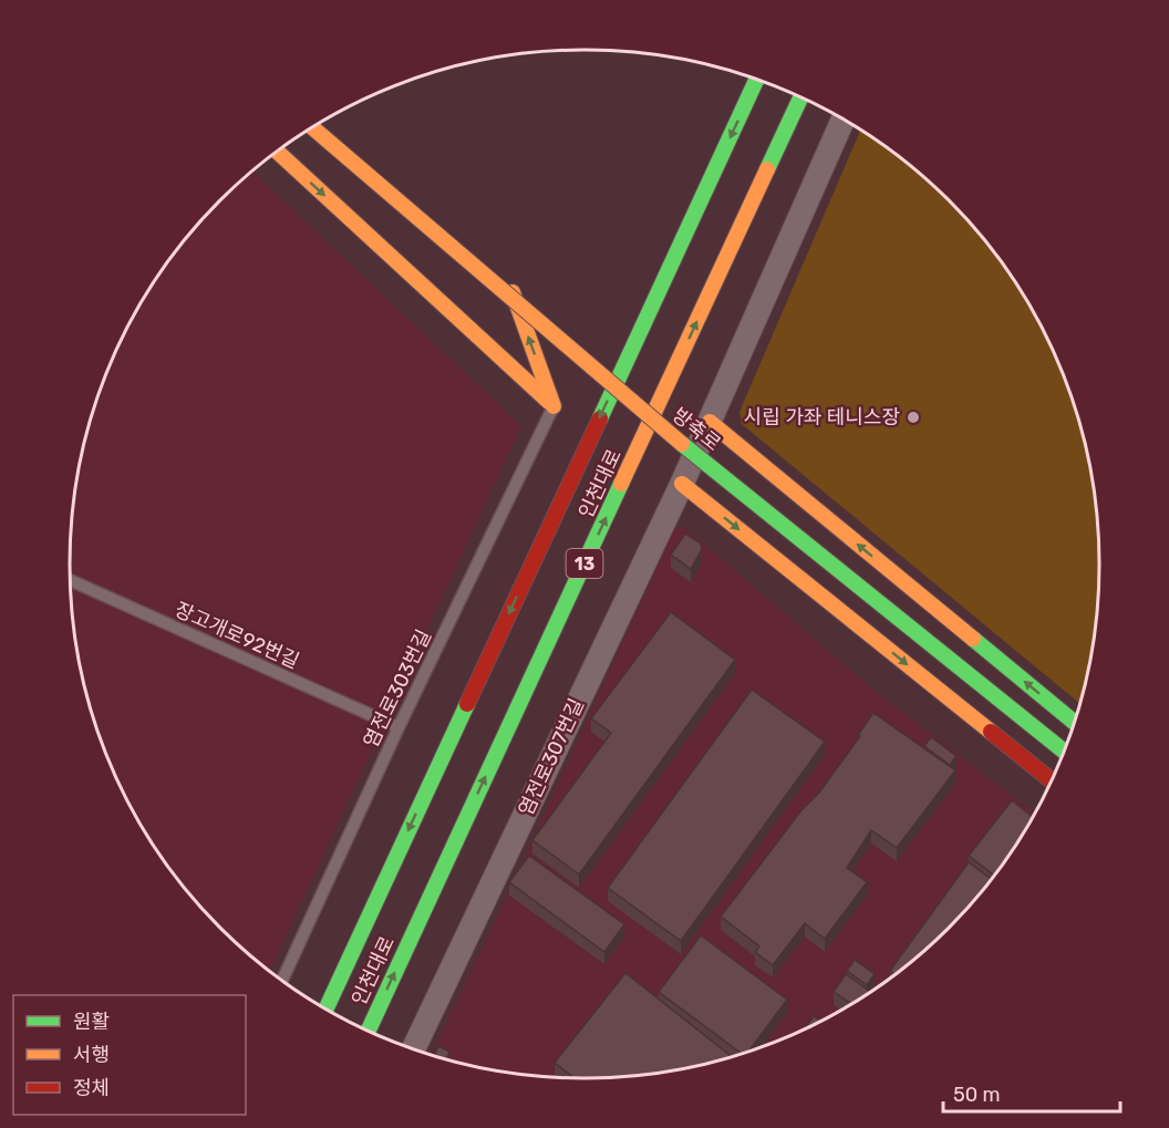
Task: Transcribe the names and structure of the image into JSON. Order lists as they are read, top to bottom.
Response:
{
  "streets": {
    "main road": ["방축로", "인천대로", "13"],
    "street": ["염전로307번길"],
    "lane": ["장고개로92번길", "염전로303번길"]
  },
  "crossings": [
    ["장고개로92번길", "염전로303번길"]
  ],
  "places": ["시립 가좌 테니스장"],
  "legend": ["원활", "서행", "정체"],
  "scale_bar": "50 m"
}
